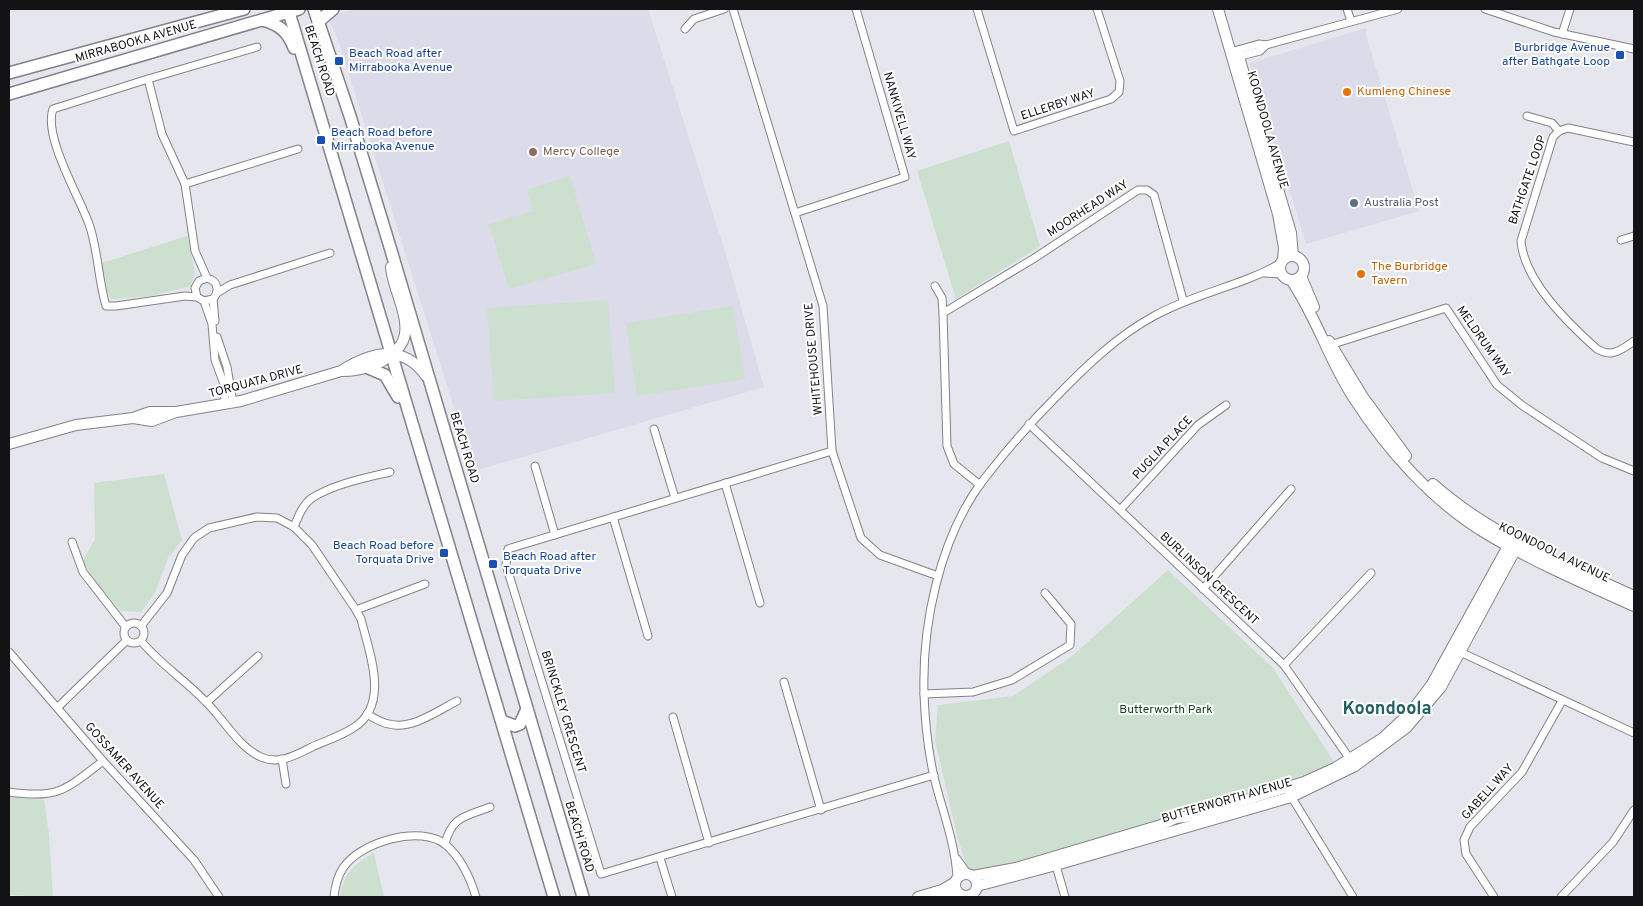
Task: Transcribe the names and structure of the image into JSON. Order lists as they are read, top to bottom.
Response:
{
  "streets": {
    "main road": ["MIRRABOOKA AVENUE", "BEACH ROAD"],
    "street": [
      "ELLERBY WAY",
      "NANKIVELL WAY",
      "KOONDOOLA AVENUE",
      "BATHGATE LOOP",
      "MOORHEAD WAY",
      "MELDRUM WAY",
      "WHITEHOUSE DRIVE",
      "TORQUATA DRIVE",
      "PUGLIA PLACE",
      "BURLINSON CRESCENT",
      "BRINCKLEY CRESCENT",
      "GOSSAMER AVENUE",
      "GABELL WAY",
      "BUTTERWORTH AVENUE"
    ]
  },
  "crossings": [
    ["MIRRABOOKA AVENUE", "BEACH ROAD"],
    ["BEACH ROAD", "TORQUATA DRIVE"],
    ["NANKIVELL WAY", "WHITEHOUSE DRIVE"],
    ["KOONDOOLA AVENUE", "MELDRUM WAY"],
    ["KOONDOOLA AVENUE", "BUTTERWORTH AVENUE"],
    ["WHITEHOUSE DRIVE", "BRINCKLEY CRESCENT"],
    ["PUGLIA PLACE", "BURLINSON CRESCENT"],
    ["BURLINSON CRESCENT", "BUTTERWORTH AVENUE"]
  ],
  "districts": ["Koondoola"],
  "parks": ["Butterworth Park"],
  "places": {
    "transit": [
      "Burbridge Avenue after Bathgate Loop",
      "Beach Road after Mirrabooka Avenue",
      "Beach Road before Mirrabooka Avenue",
      "Beach Road before Torquata Drive",
      "Beach Road after Torquata Drive"
    ],
    "other": [
      "Kumleng Chinese",
      "Mercy College",
      "Australia Post",
      "The Burbridge Tavern"
    ]
  }
}
